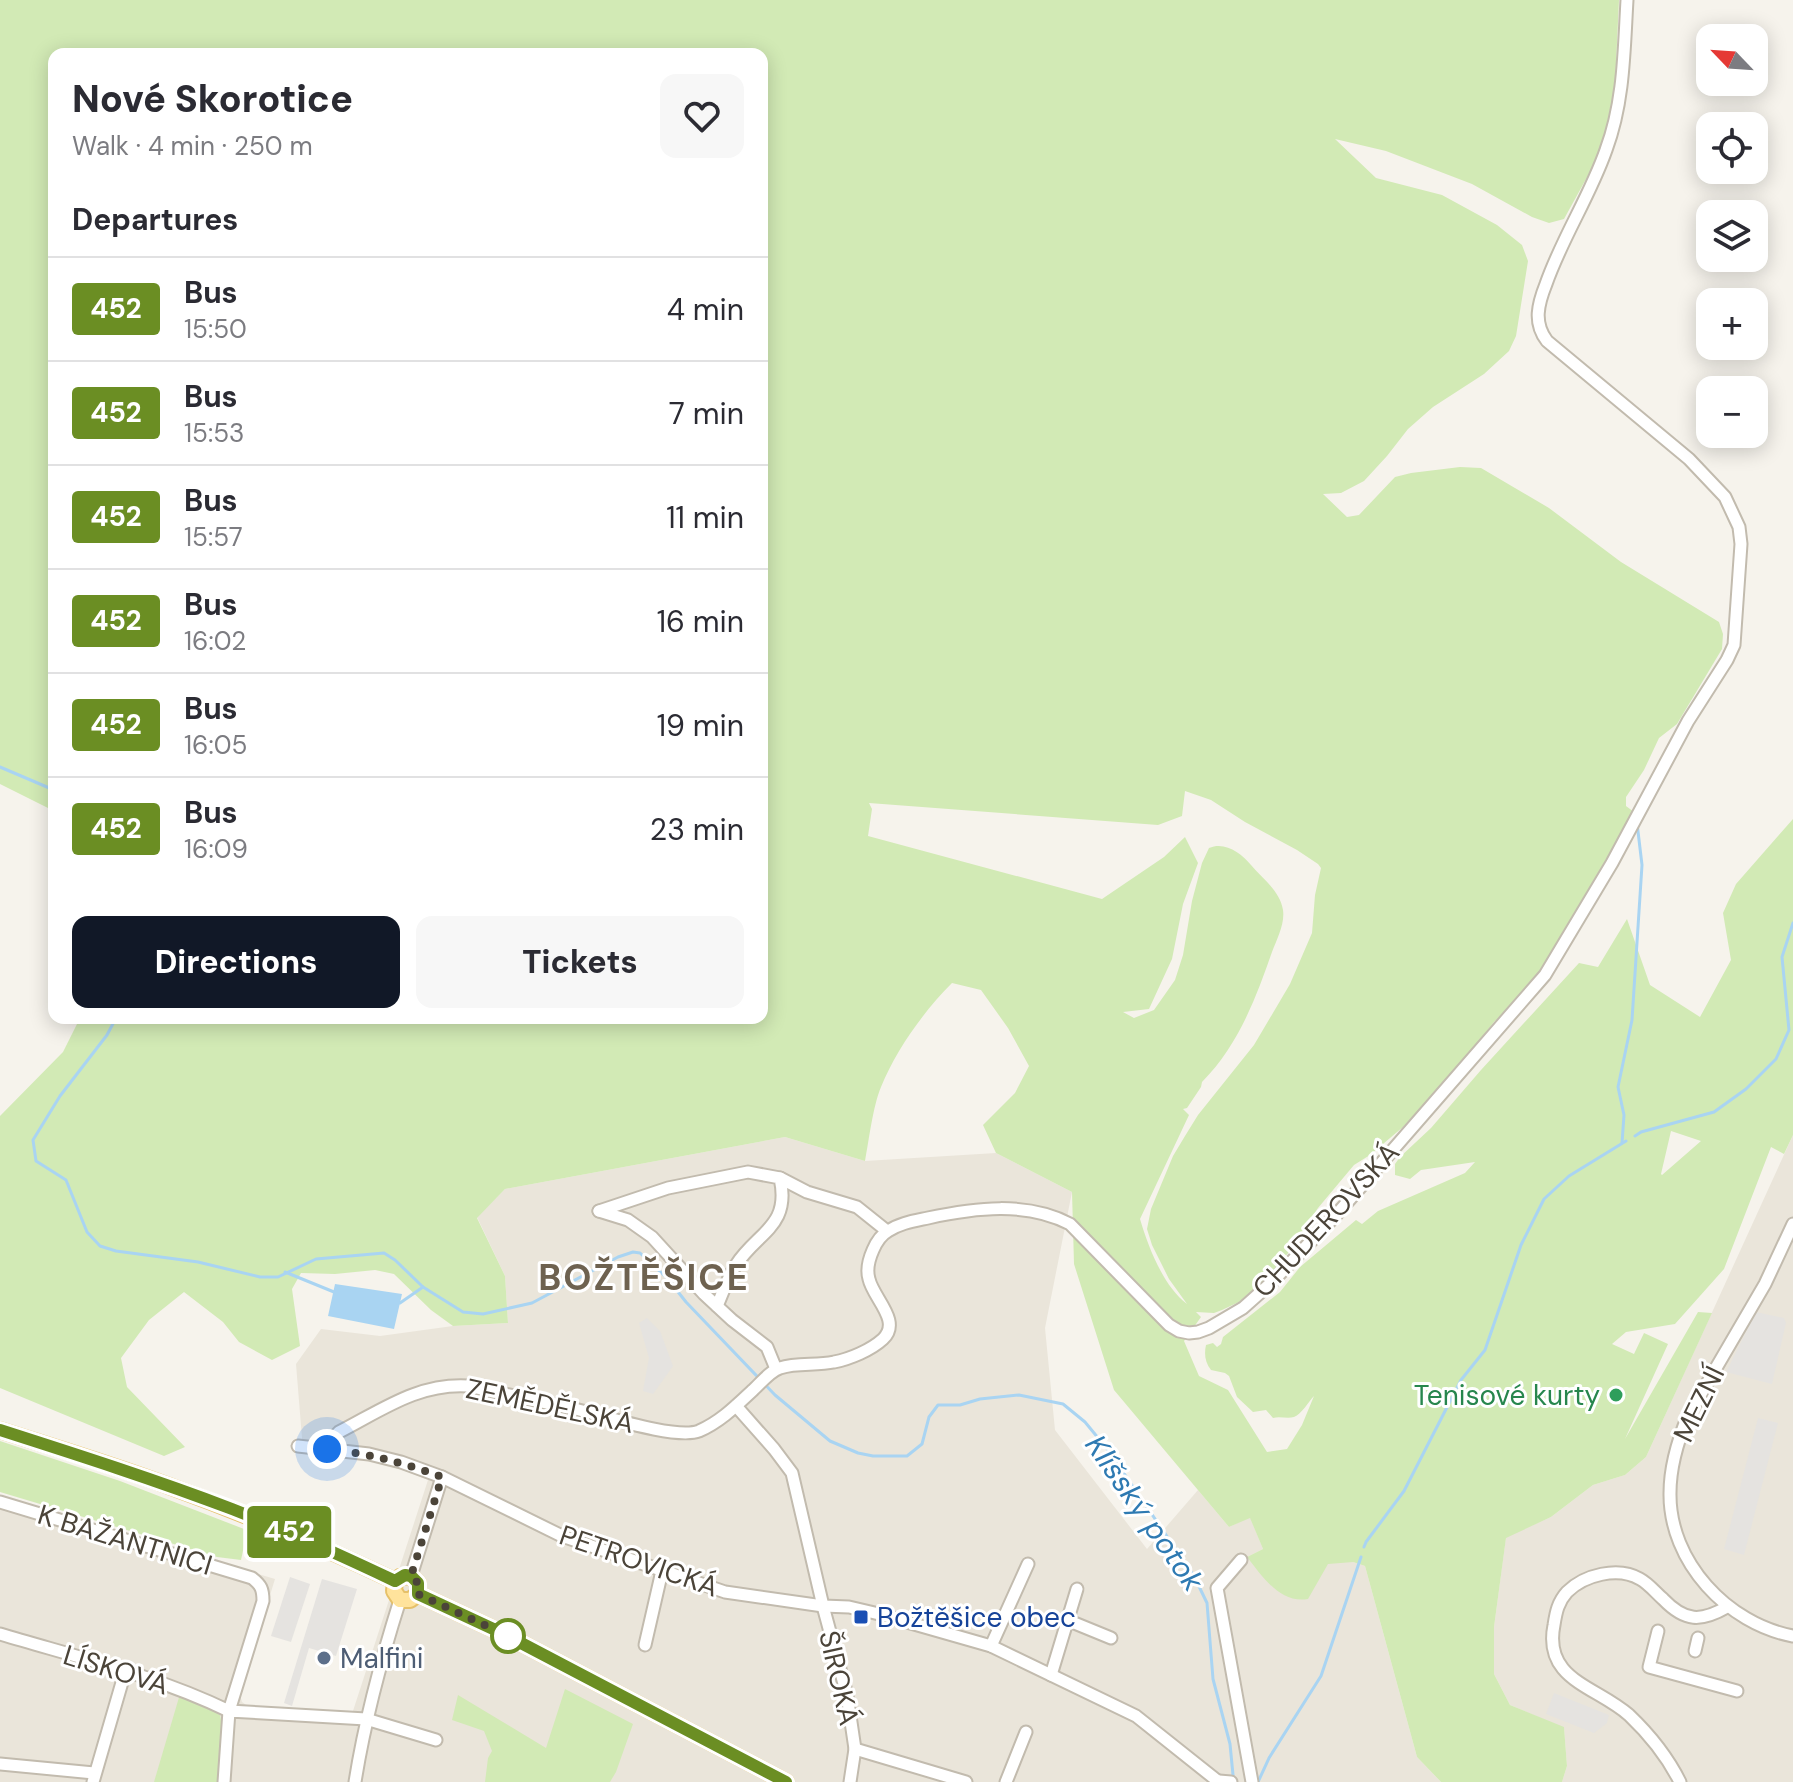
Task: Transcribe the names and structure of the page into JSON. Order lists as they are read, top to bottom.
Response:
{
  "streets": {
    "street": [
      "CHUDEROVSKÁ",
      "MEZNÍ",
      "ZEMĚDĚLSKÁ",
      "K BAŽANTNICI",
      "PETROVICKÁ",
      "LÍSKOVÁ",
      "ŠIROKÁ"
    ]
  },
  "crossings": [
    ["ZEMĚDĚLSKÁ", "PETROVICKÁ"],
    ["K BAŽANTNICI", "LÍSKOVÁ"],
    ["PETROVICKÁ", "ŠIROKÁ"]
  ],
  "districts": ["BOŽTĚŠICE"],
  "water": ["Klíšský potok"],
  "places": {
    "other": ["Tenisové kurty", "Malfini"],
    "transit": ["Božtěšice obec"]
  },
  "lines": ["bus line 452"],
  "north": "top left",
  "page": {
    "on_map": "452",
    "map_buttons": ["+", "−"],
    "heading": [
      ["Nové Skorotice", "Walk · 4 min · 250 m"],
      "Departures"
    ],
    "list": [
      {
        "mark": "452",
        "name": "Bus",
        "note": "15:50",
        "value": "4 min"
      },
      {
        "mark": "452",
        "name": "Bus",
        "note": "15:53",
        "value": "7 min"
      },
      {
        "mark": "452",
        "name": "Bus",
        "note": "15:57",
        "value": "11 min"
      },
      {
        "mark": "452",
        "name": "Bus",
        "note": "16:02",
        "value": "16 min"
      },
      {
        "mark": "452",
        "name": "Bus",
        "note": "16:05",
        "value": "19 min"
      },
      {
        "mark": "452",
        "name": "Bus",
        "note": "16:09",
        "value": "23 min"
      }
    ],
    "buttons": ["Directions", "Tickets"]
  }
}
